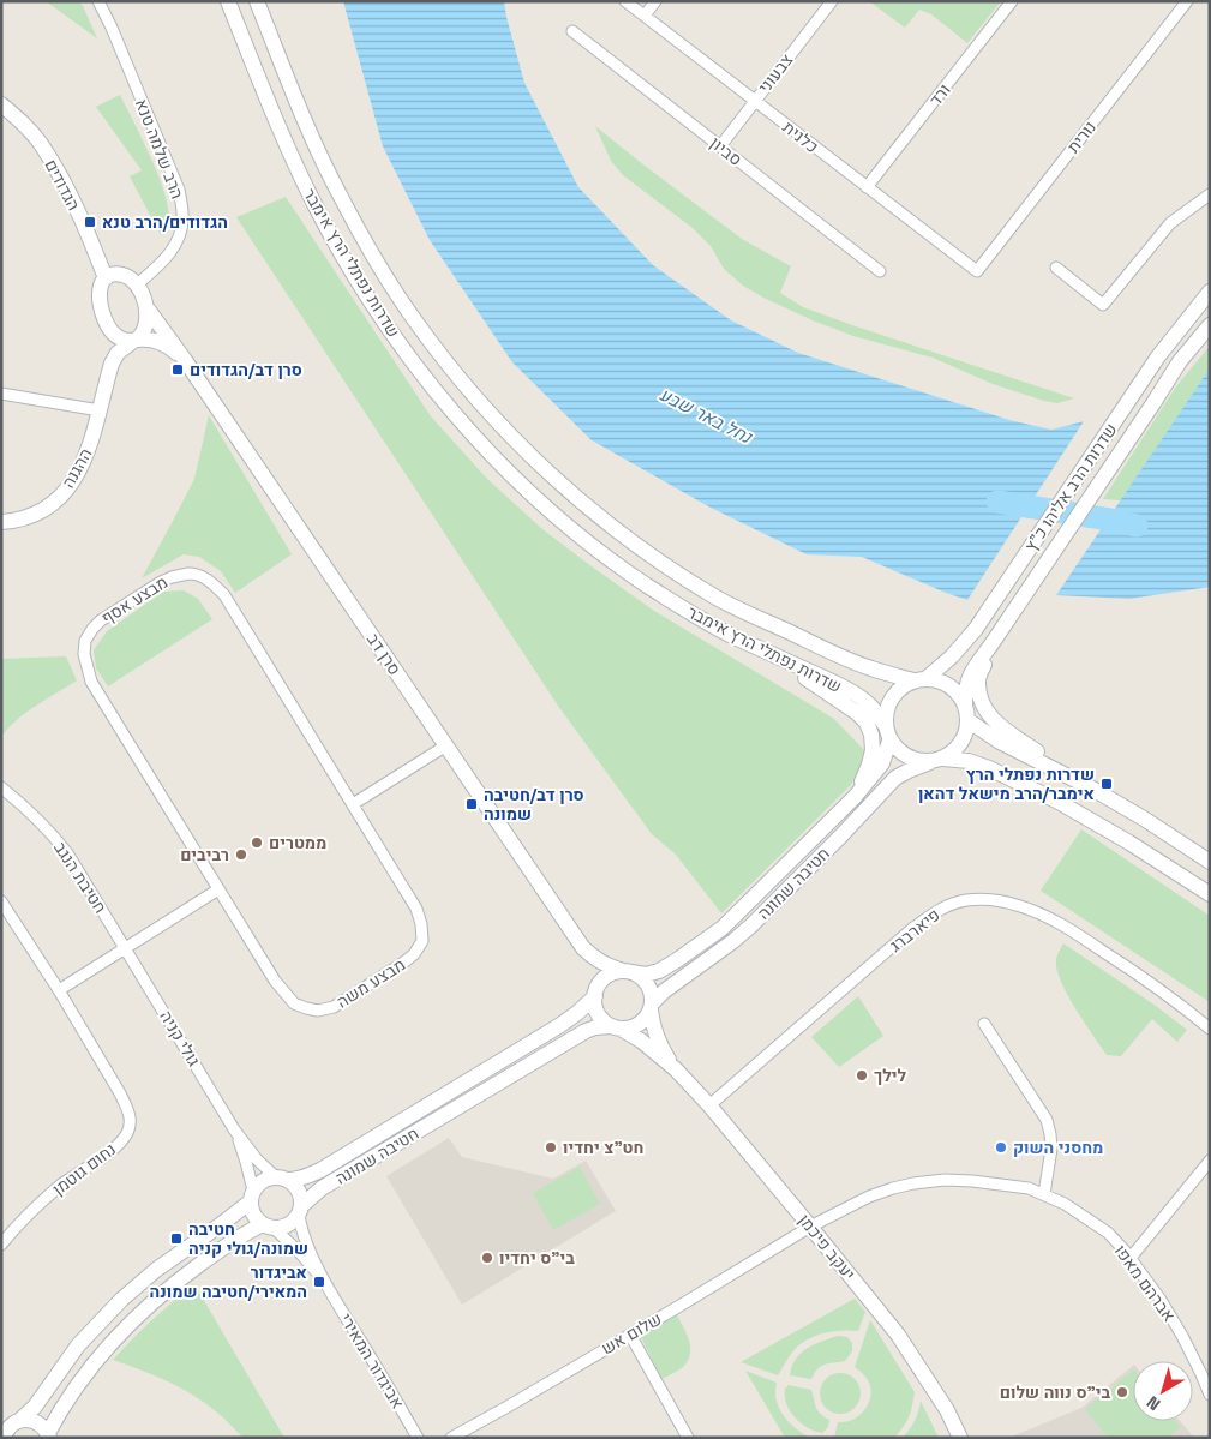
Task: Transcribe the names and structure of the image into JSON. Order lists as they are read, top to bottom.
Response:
{
  "streets": {
    "street": [
      "צבעוני",
      "ורד",
      "כלנית",
      "נורית",
      "הרב שלמה טנא",
      "סביון",
      "הגדודים",
      "שדרות נפתלי הרץ אימבר",
      "ההגנה",
      "שדרות הרב אליהו כ\"ץ",
      "מבצע אסף",
      "סרן דב",
      "חטיבת הנגב",
      "חטיבה שמונה",
      "פיארברג",
      "מבצע משה",
      "גולי קניה",
      "נחום גוטמן",
      "יעקב פיכמן",
      "אברהם מאפו",
      "שלום אש",
      "אביגדור המאירי"
    ]
  },
  "crossings": [
    ["צבעוני", "כלנית"],
    ["צבעוני", "סביון"],
    ["ורד", "כלנית"],
    ["כלנית", "נורית"],
    ["הרב שלמה טנא", "הגדודים"],
    ["הרב שלמה טנא", "ההגנה"],
    ["הרב שלמה טנא", "סרן דב"],
    ["הגדודים", "ההגנה"],
    ["הגדודים", "סרן דב"],
    ["שדרות נפתלי הרץ אימבר", "שדרות הרב אליהו כ\"ץ"],
    ["שדרות נפתלי הרץ אימבר", "חטיבה שמונה"],
    ["ההגנה", "סרן דב"],
    ["שדרות הרב אליהו כ\"ץ", "חטיבה שמונה"],
    ["מבצע אסף", "מבצע משה"],
    ["סרן דב", "חטיבה שמונה"],
    ["סרן דב", "יעקב פיכמן"],
    ["חטיבת הנגב", "גולי קניה"],
    ["חטיבה שמונה", "גולי קניה"],
    ["חטיבה שמונה", "יעקב פיכמן"],
    ["חטיבה שמונה", "אביגדור המאירי"],
    ["פיארברג", "יעקב פיכמן"],
    ["גולי קניה", "אביגדור המאירי"],
    ["יעקב פיכמן", "אברהם מאפו"],
    ["יעקב פיכמן", "שלום אש"],
    ["אברהם מאפו", "שלום אש"]
  ],
  "water": ["נחל באר שבע"],
  "places": {
    "transit": [
      "הגדודים/הרב טנא",
      "סרן דב/הגדודים",
      "שדרות נפתלי הרץ אימבר/הרב מישאל דהאן",
      "סרן דב/חטיבה שמונה",
      "חטיבה שמונה/גולי קניה",
      "אביגדור המאירי/חטיבה שמונה"
    ],
    "other": [
      "ממטרים",
      "רביבים",
      "לילך",
      "חט\"צ יחדיו",
      "מחסני השוק",
      "בי\"ס יחדיו",
      "בי\"ס נווה שלום"
    ]
  },
  "north": "bottom left"
}
